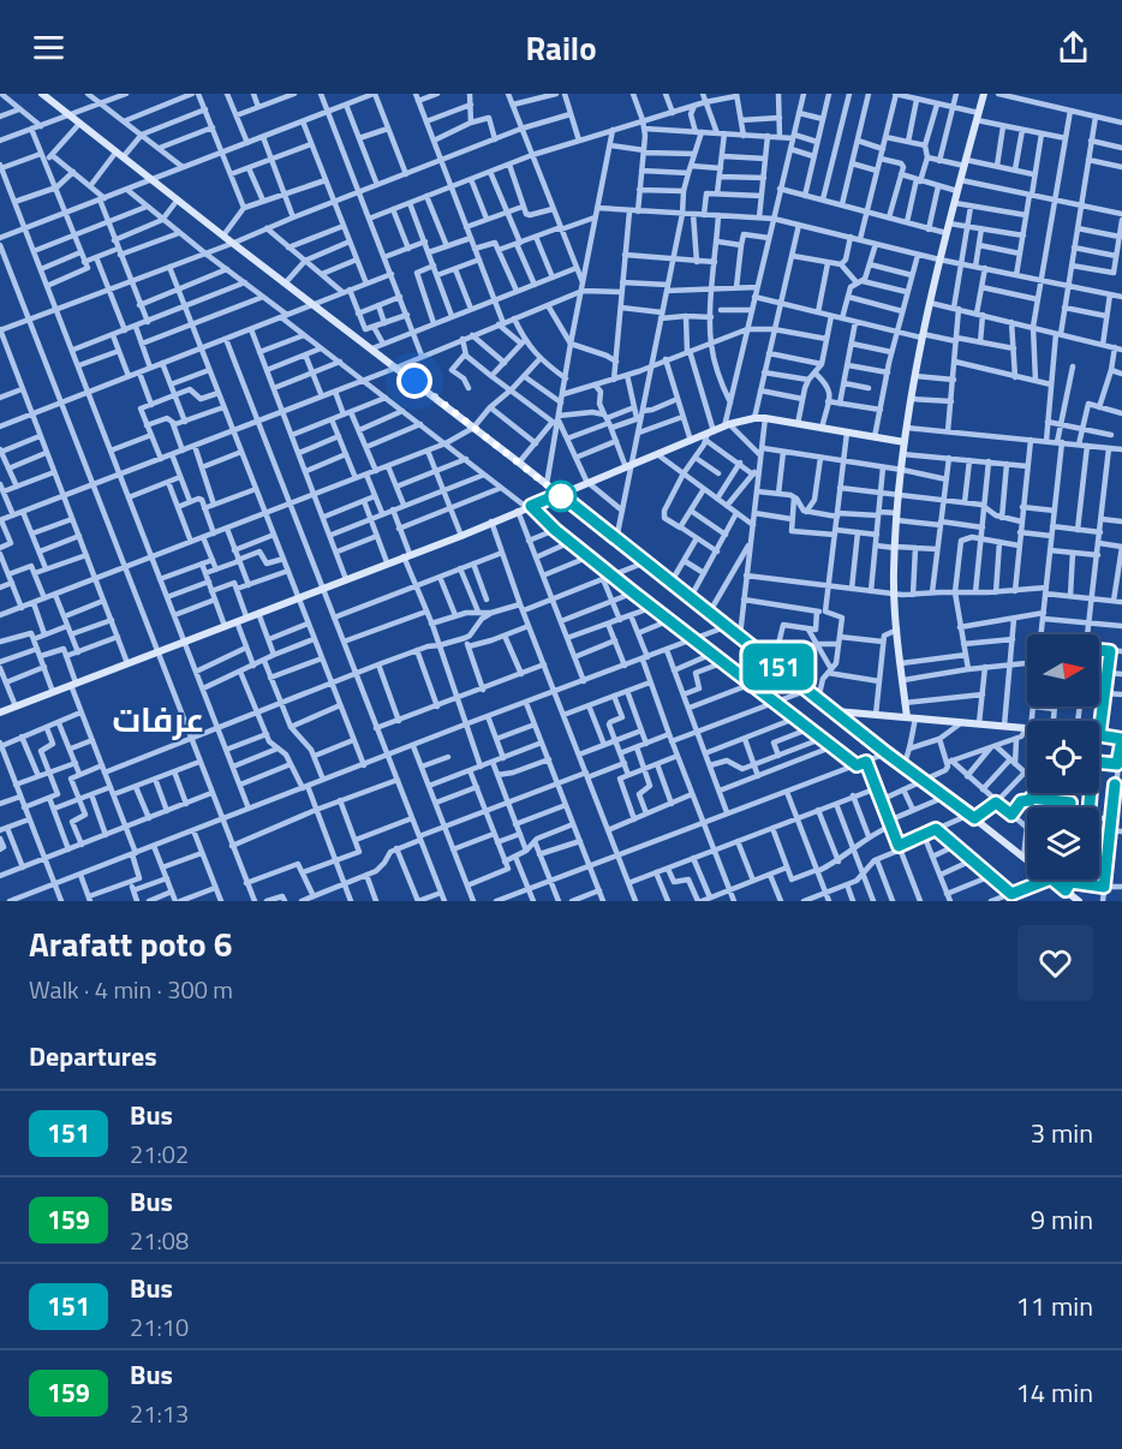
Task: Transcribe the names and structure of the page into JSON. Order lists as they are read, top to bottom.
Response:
{
  "districts": ["عرفات"],
  "lines": ["bus line 151"],
  "north": "right",
  "page": {
    "header": "Railo",
    "on_map": "151",
    "heading": [
      ["Arafatt poto 6", "Walk · 4 min · 300 m"],
      "Departures"
    ],
    "list": [
      {
        "mark": "151",
        "name": "Bus",
        "note": "21:02",
        "value": "3 min"
      },
      {
        "mark": "159",
        "name": "Bus",
        "note": "21:08",
        "value": "9 min"
      },
      {
        "mark": "151",
        "name": "Bus",
        "note": "21:10",
        "value": "11 min"
      },
      {
        "mark": "159",
        "name": "Bus",
        "note": "21:13",
        "value": "14 min"
      }
    ]
  }
}
